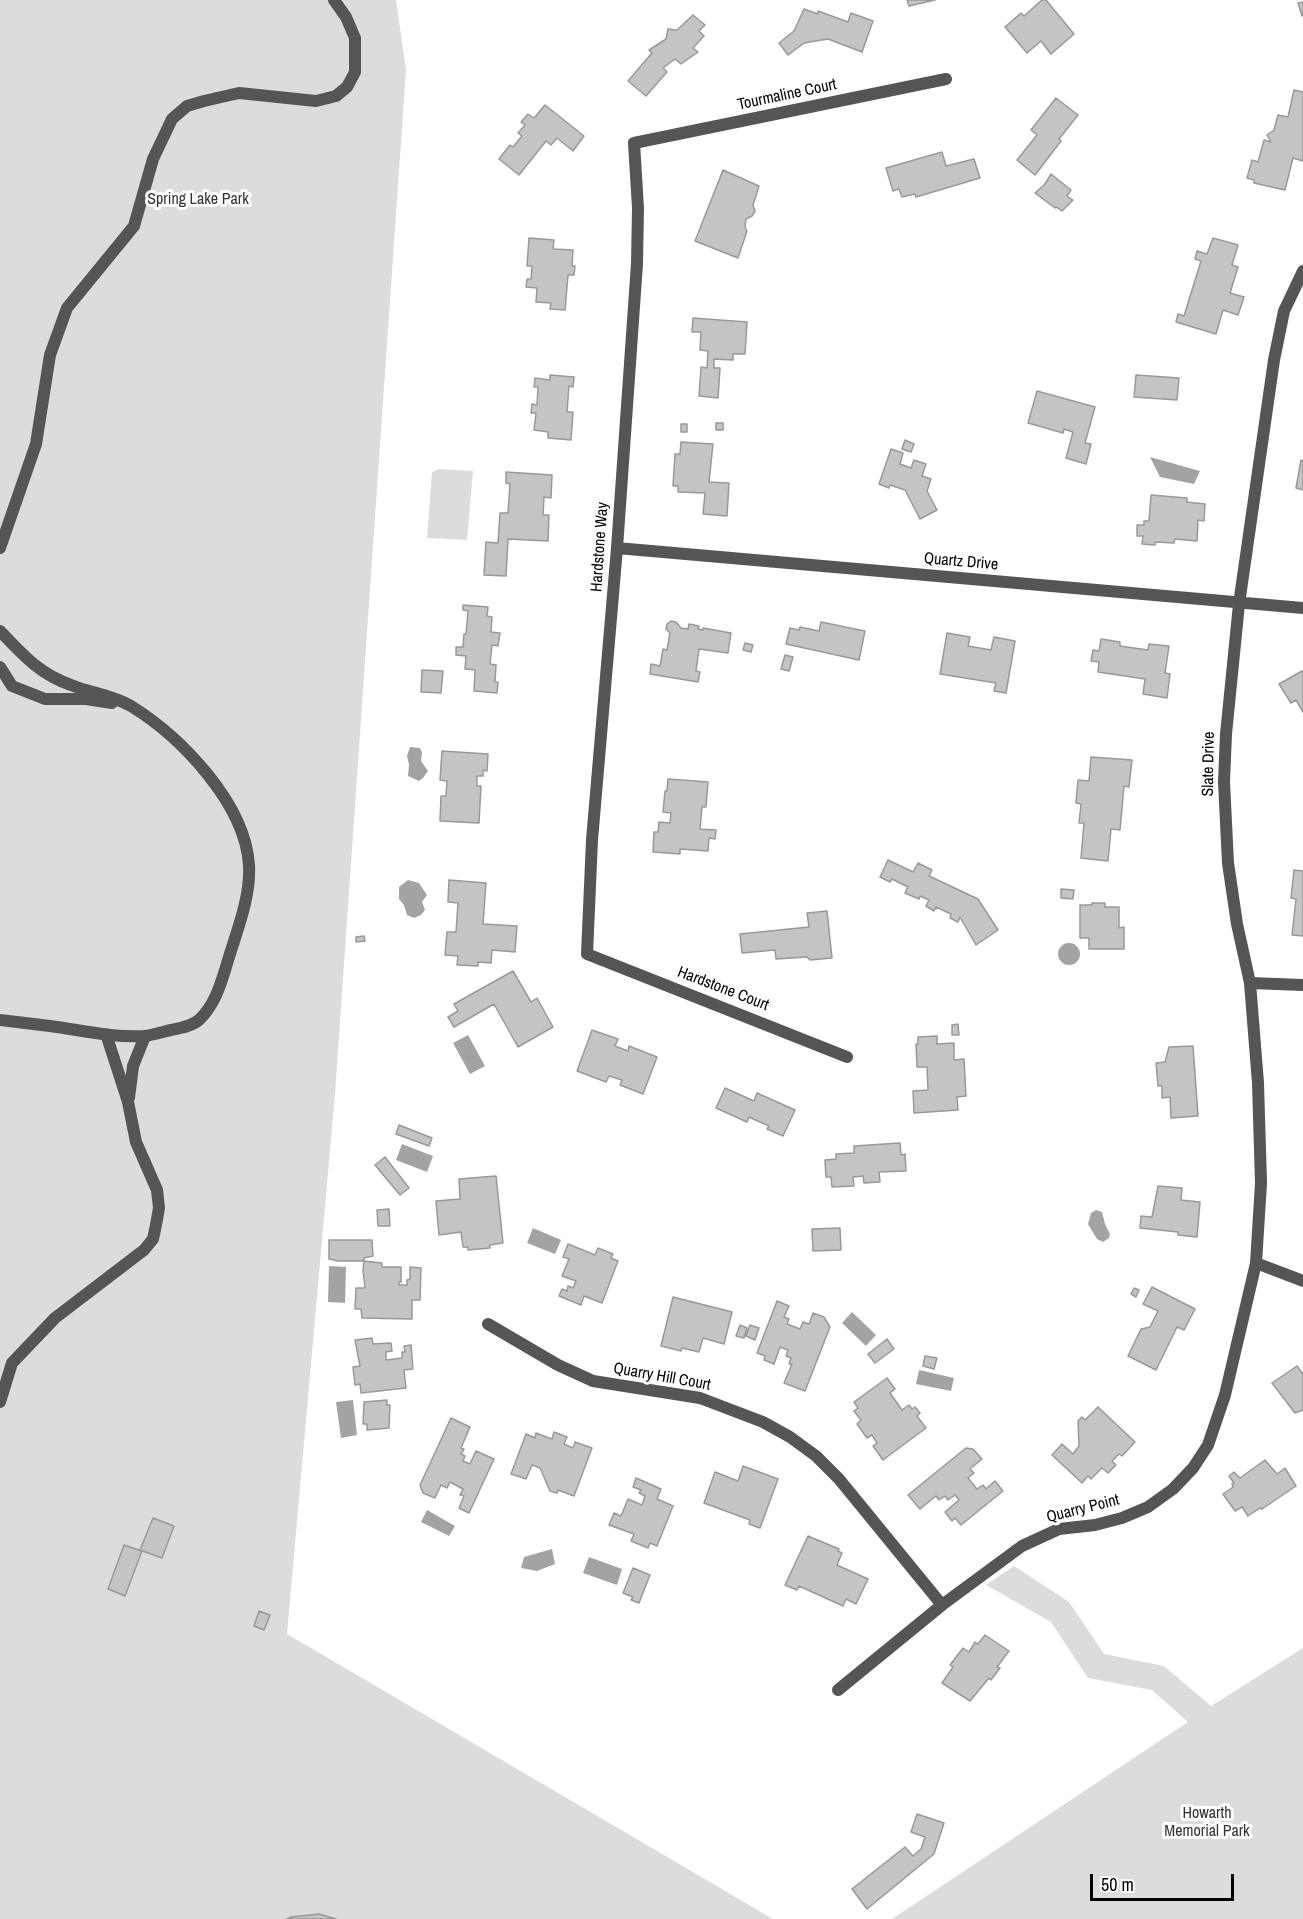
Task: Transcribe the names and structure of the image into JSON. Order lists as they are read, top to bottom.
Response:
{
  "streets": {
    "street": [
      "Tourmaline Court",
      "Hardstone Way",
      "Quartz Drive",
      "Slate Drive",
      "Hardstone Court",
      "Quarry Hill Court",
      "Quarry Point"
    ]
  },
  "crossings": [
    ["Tourmaline Court", "Hardstone Way"],
    ["Hardstone Way", "Quartz Drive"],
    ["Hardstone Way", "Hardstone Court"],
    ["Quartz Drive", "Slate Drive"],
    ["Slate Drive", "Quarry Point"],
    ["Quarry Hill Court", "Quarry Point"]
  ],
  "parks": ["Spring Lake Park", "Howarth Memorial Park"],
  "scale_bar": "50 m"
}
